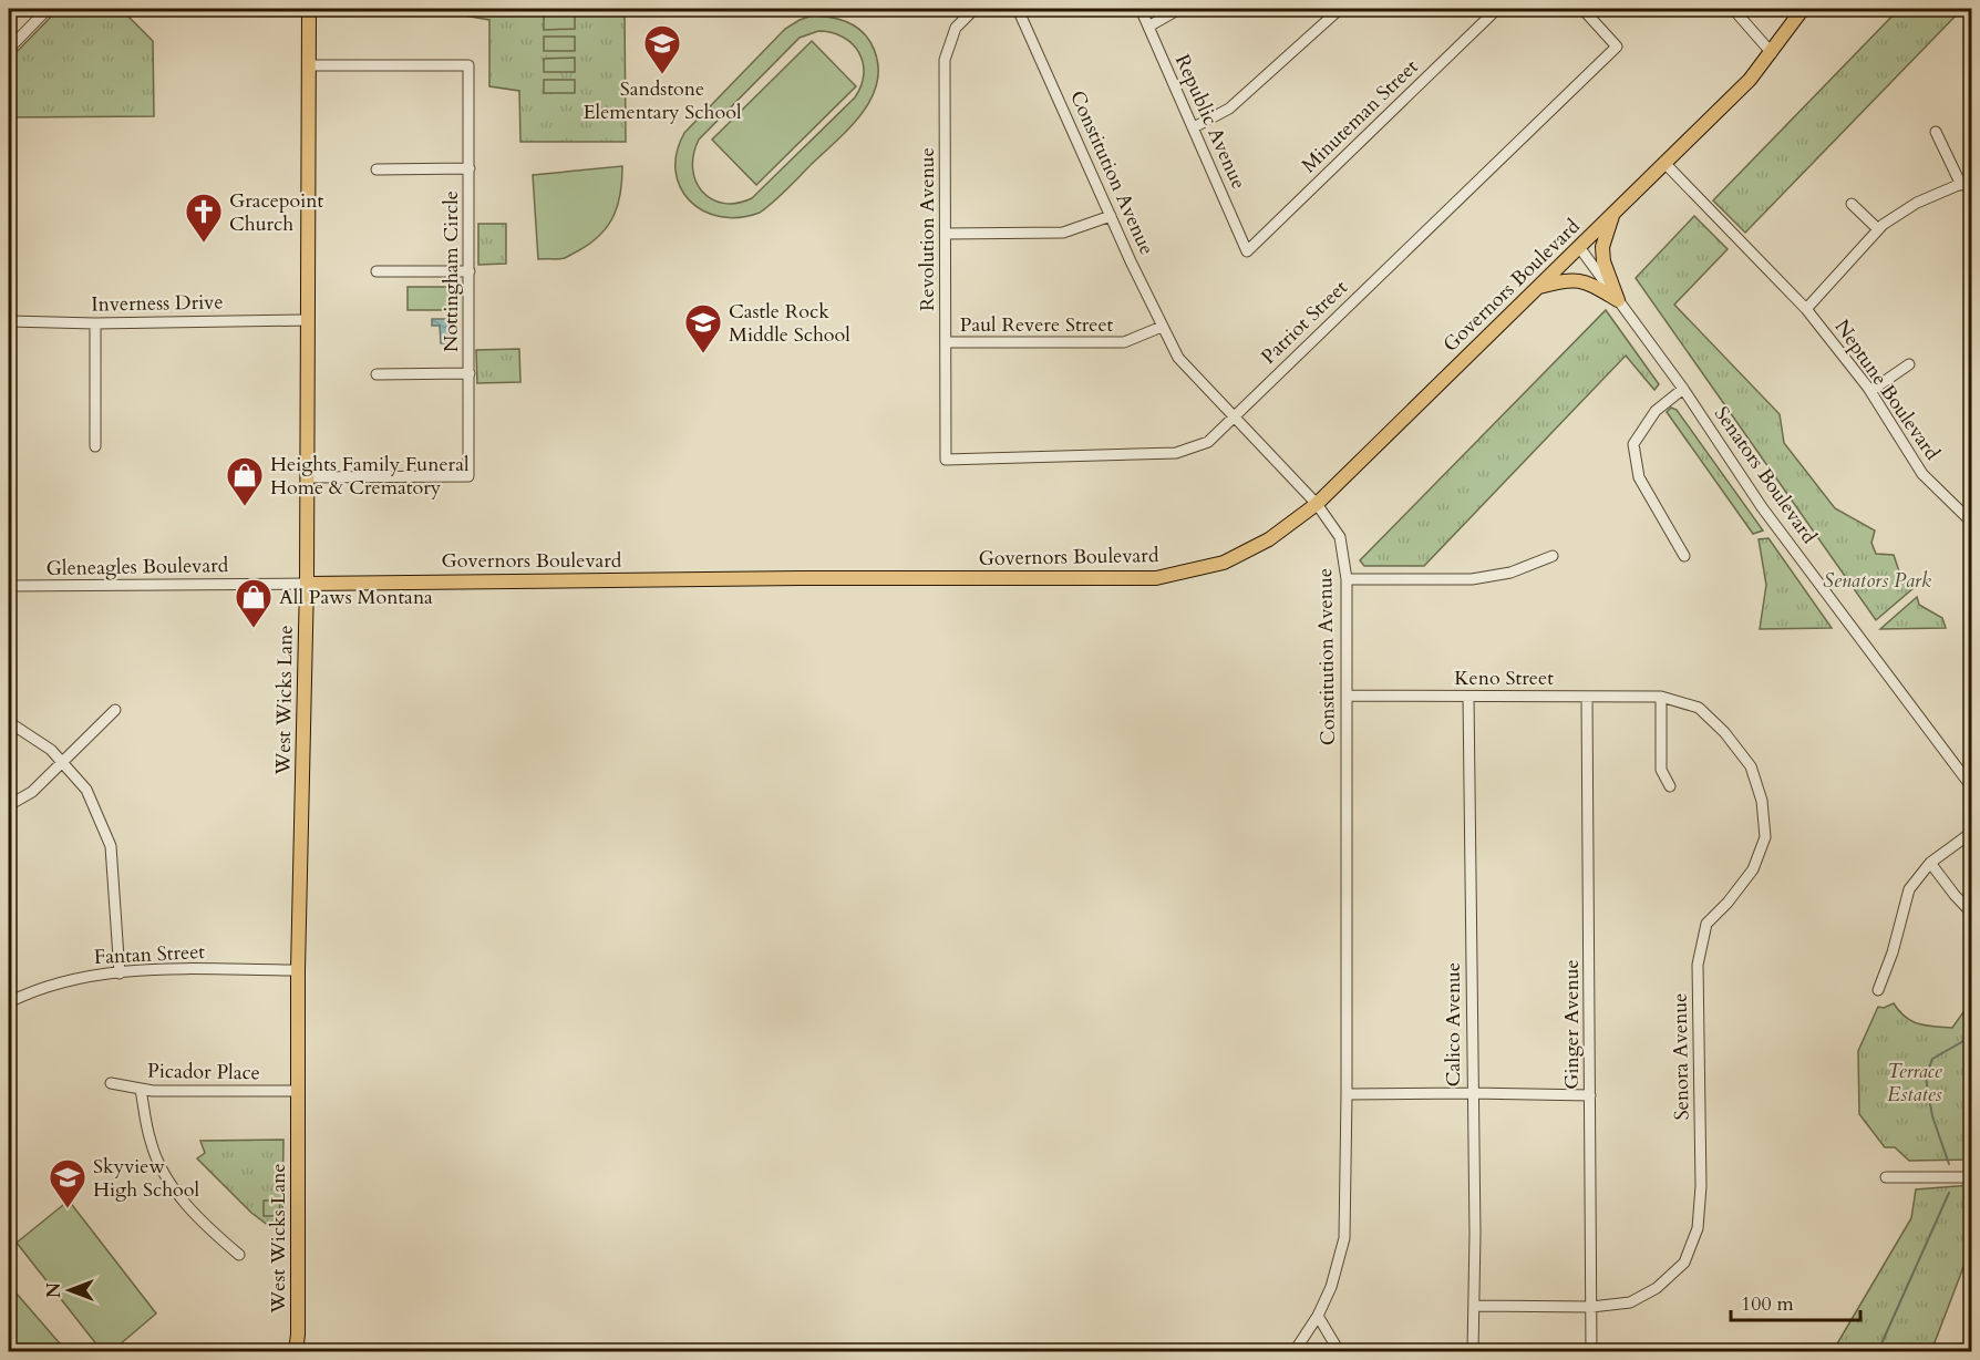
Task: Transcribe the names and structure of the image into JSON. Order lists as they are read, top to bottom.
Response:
{
  "streets": {
    "main road": ["Governors Boulevard", "West Wicks Lane"],
    "street": [
      "Minuteman Street",
      "Republic Avenue",
      "Constitution Avenue",
      "Revolution Avenue",
      "Nottingham Circle",
      "Inverness Drive",
      "Patriot Street",
      "Paul Revere Street",
      "Neptune Boulevard",
      "Senators Boulevard",
      "Gleneagles Boulevard",
      "Keno Street",
      "Fantan Street",
      "Calico Avenue",
      "Ginger Avenue",
      "Senora Avenue",
      "Picador Place"
    ]
  },
  "crossings": [
    ["Minuteman Street", "Republic Avenue"],
    ["Constitution Avenue", "Governors Boulevard"],
    ["Constitution Avenue", "Patriot Street"],
    ["Constitution Avenue", "Paul Revere Street"],
    ["Constitution Avenue", "Keno Street"],
    ["Revolution Avenue", "Patriot Street"],
    ["Revolution Avenue", "Paul Revere Street"],
    ["Nottingham Circle", "West Wicks Lane"],
    ["Governors Boulevard", "Neptune Boulevard"],
    ["Governors Boulevard", "Senators Boulevard"],
    ["Governors Boulevard", "Gleneagles Boulevard"],
    ["Governors Boulevard", "West Wicks Lane"],
    ["Inverness Drive", "West Wicks Lane"],
    ["Gleneagles Boulevard", "West Wicks Lane"],
    ["Keno Street", "Calico Avenue"],
    ["Keno Street", "Ginger Avenue"],
    ["Keno Street", "Senora Avenue"],
    ["West Wicks Lane", "Fantan Street"],
    ["West Wicks Lane", "Picador Place"],
    ["Calico Avenue", "Senora Avenue"],
    ["Ginger Avenue", "Senora Avenue"]
  ],
  "parks": ["Senators Park", "Terrace Estates"],
  "places": {
    "school or university": ["Sandstone Elementary School", "Castle Rock Middle School", "Skyview High School"],
    "church": ["Gracepoint Church"],
    "shop": ["Heights Family Funeral Home & Crematory", "All Paws Montana"]
  },
  "scale_bar": "100 m",
  "north": "left"
}
